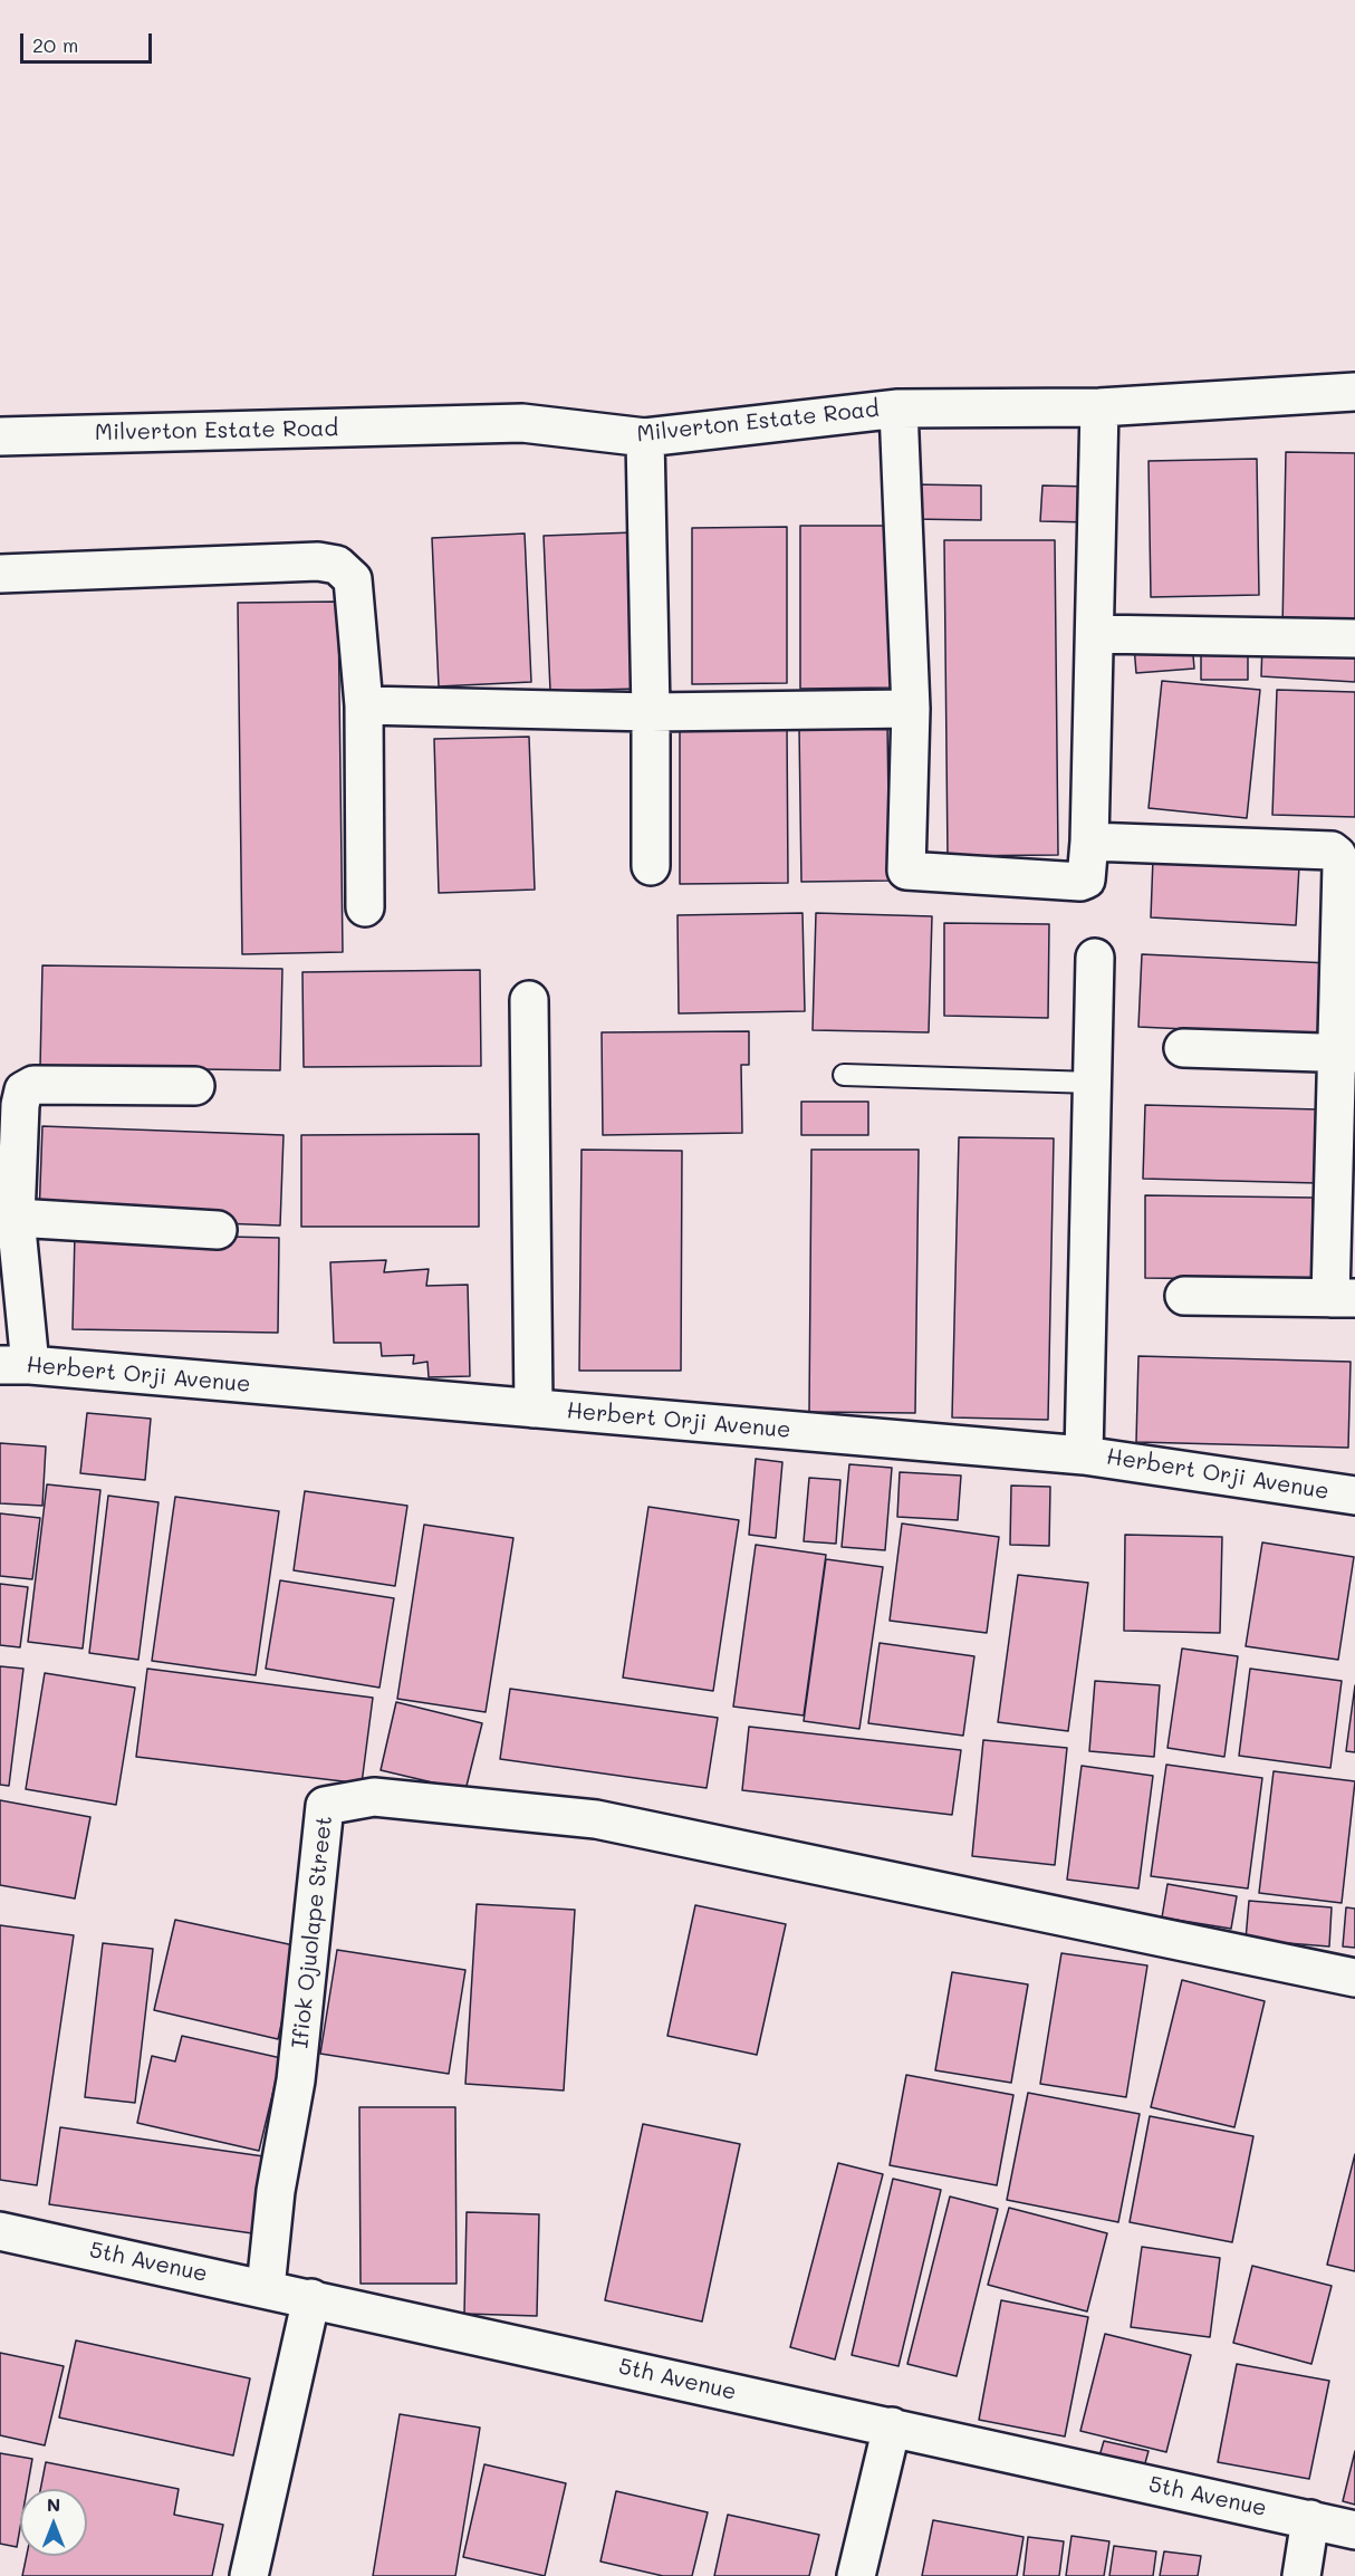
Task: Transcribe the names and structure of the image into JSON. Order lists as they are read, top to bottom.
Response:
{
  "streets": {
    "street": [
      "Milverton Estate Road",
      "Herbert Orji Avenue",
      "Ifiok Ojuolape Street",
      "5th Avenue"
    ]
  },
  "crossings": [
    ["Ifiok Ojuolape Street", "5th Avenue"]
  ],
  "scale_bar": "20 m",
  "north": "top"
}
